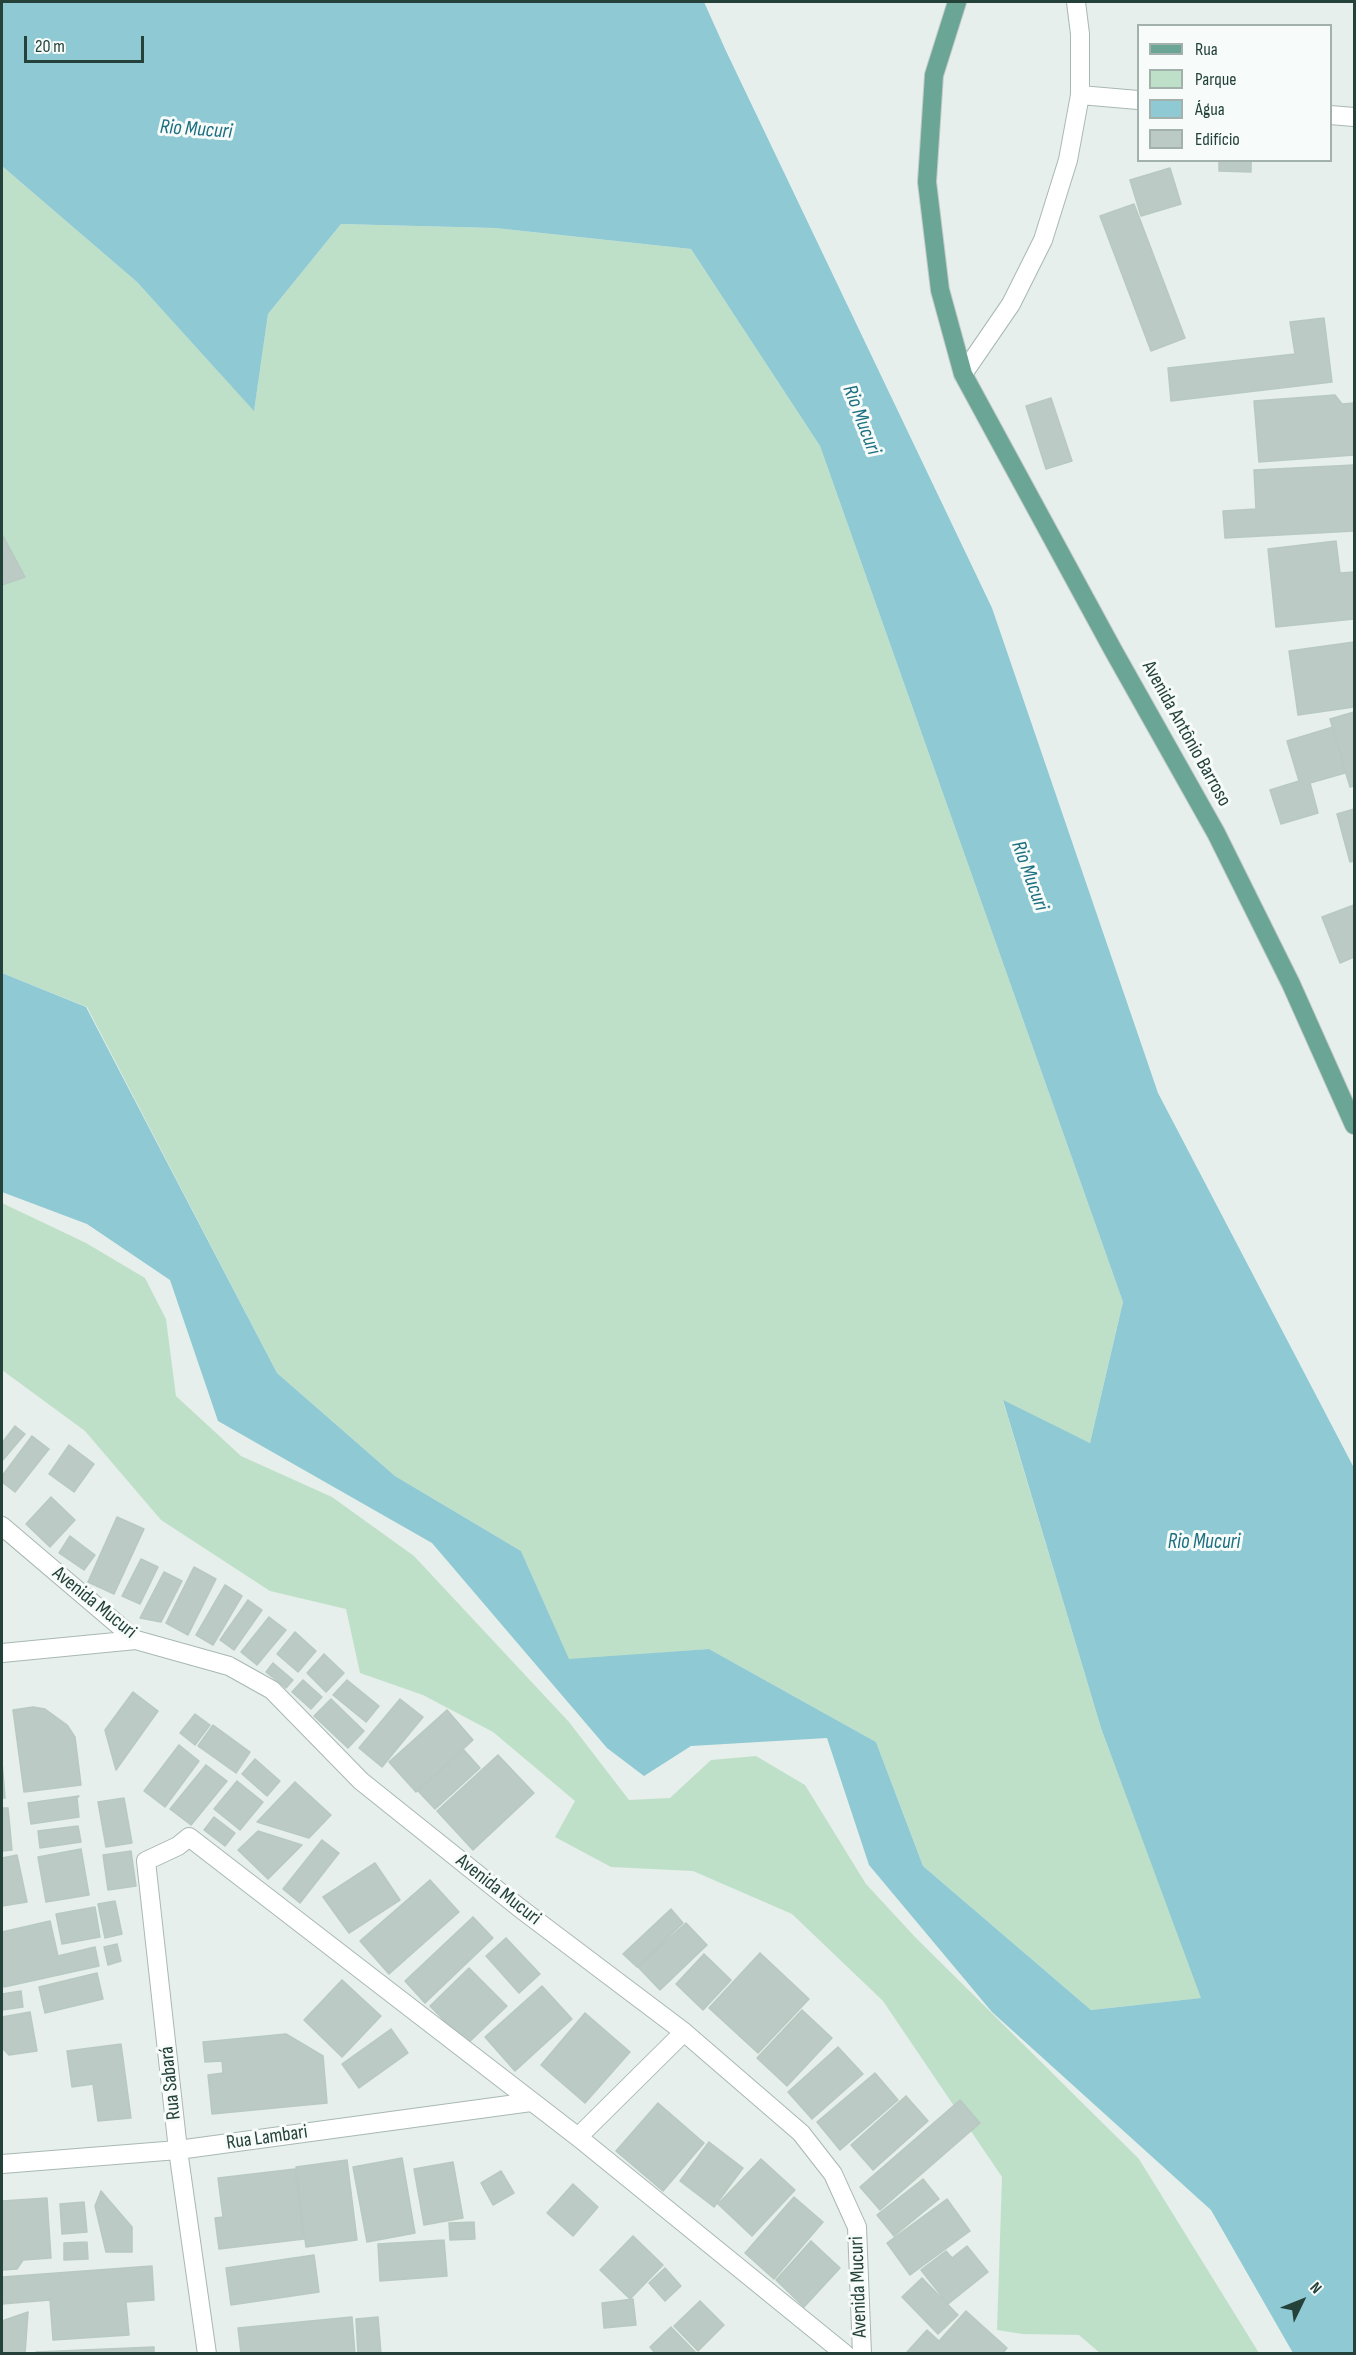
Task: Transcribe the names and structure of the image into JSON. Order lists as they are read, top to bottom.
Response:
{
  "streets": {
    "main road": ["Avenida Antônio Barroso"],
    "street": ["Avenida Mucuri", "Rua Sabará", "Rua Lambari"]
  },
  "crossings": [
    ["Avenida Mucuri", "Rua Sabará"],
    ["Avenida Mucuri", "Rua Lambari"],
    ["Rua Sabará", "Rua Lambari"]
  ],
  "water": ["Rio Mucuri"],
  "legend": [
    "Rua",
    "Parque",
    "Água",
    "Edifício"
  ],
  "scale_bar": "20 m",
  "north": "top right"
}
